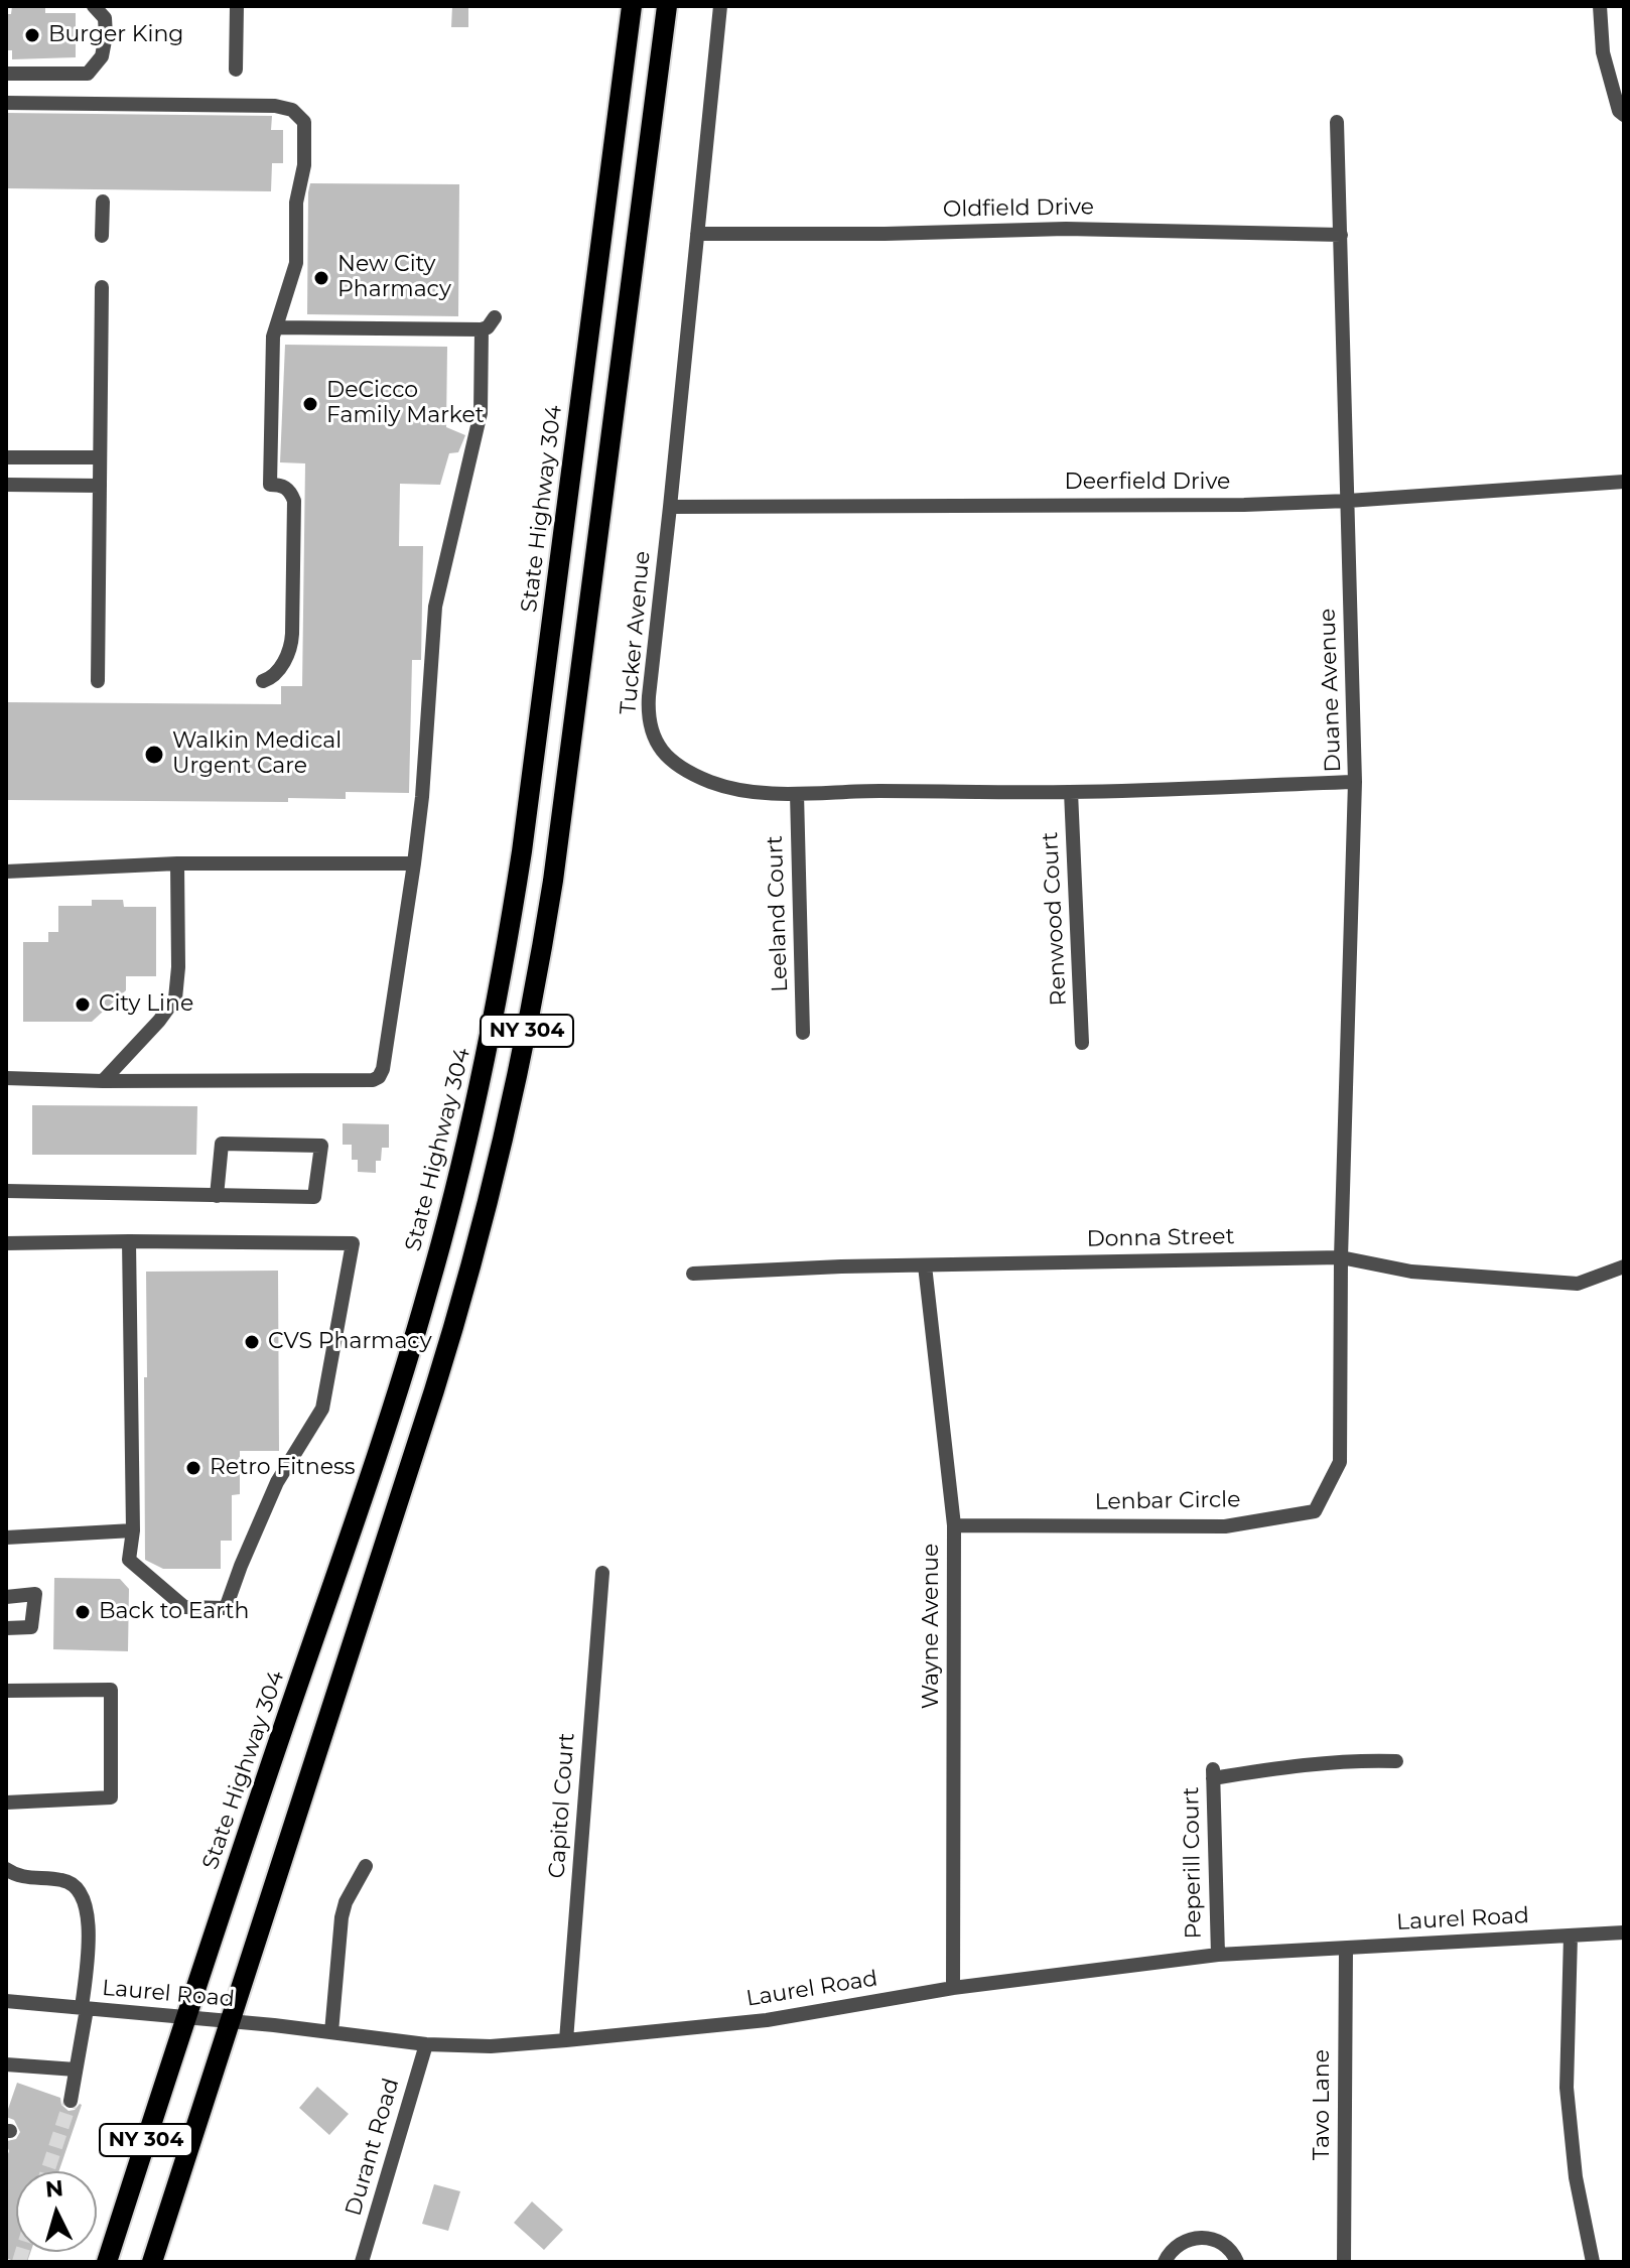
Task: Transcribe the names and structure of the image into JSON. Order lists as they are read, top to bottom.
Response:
{
  "streets": {
    "main road": ["State Highway 304", "NY 304"],
    "street": [
      "Oldfield Drive",
      "Deerfield Drive",
      "Tucker Avenue",
      "Duane Avenue",
      "Leeland Court",
      "Renwood Court",
      "Donna Street",
      "Lenbar Circle",
      "Wayne Avenue",
      "Capitol Court",
      "Peperill Court",
      "Laurel Road",
      "Tavo Lane",
      "Durant Road"
    ]
  },
  "crossings": [
    ["Oldfield Drive", "Tucker Avenue"],
    ["Oldfield Drive", "Duane Avenue"],
    ["Deerfield Drive", "Tucker Avenue"],
    ["Deerfield Drive", "Duane Avenue"],
    ["State Highway 304", "Laurel Road"],
    ["Tucker Avenue", "Duane Avenue"],
    ["Tucker Avenue", "Leeland Court"],
    ["Tucker Avenue", "Renwood Court"],
    ["Duane Avenue", "Donna Street"],
    ["Duane Avenue", "Lenbar Circle"],
    ["NY 304", "Laurel Road"],
    ["Donna Street", "Lenbar Circle"],
    ["Donna Street", "Wayne Avenue"],
    ["Lenbar Circle", "Wayne Avenue"],
    ["Wayne Avenue", "Laurel Road"],
    ["Capitol Court", "Laurel Road"],
    ["Peperill Court", "Laurel Road"],
    ["Laurel Road", "Tavo Lane"],
    ["Laurel Road", "Durant Road"]
  ],
  "places": [
    "Burger King",
    "New City Pharmacy",
    "DeCicco Family Market",
    "Walkin Medical Urgent Care",
    "City Line",
    "CVS Pharmacy",
    "Retro Fitness",
    "Back to Earth"
  ],
  "north": "top"
}
